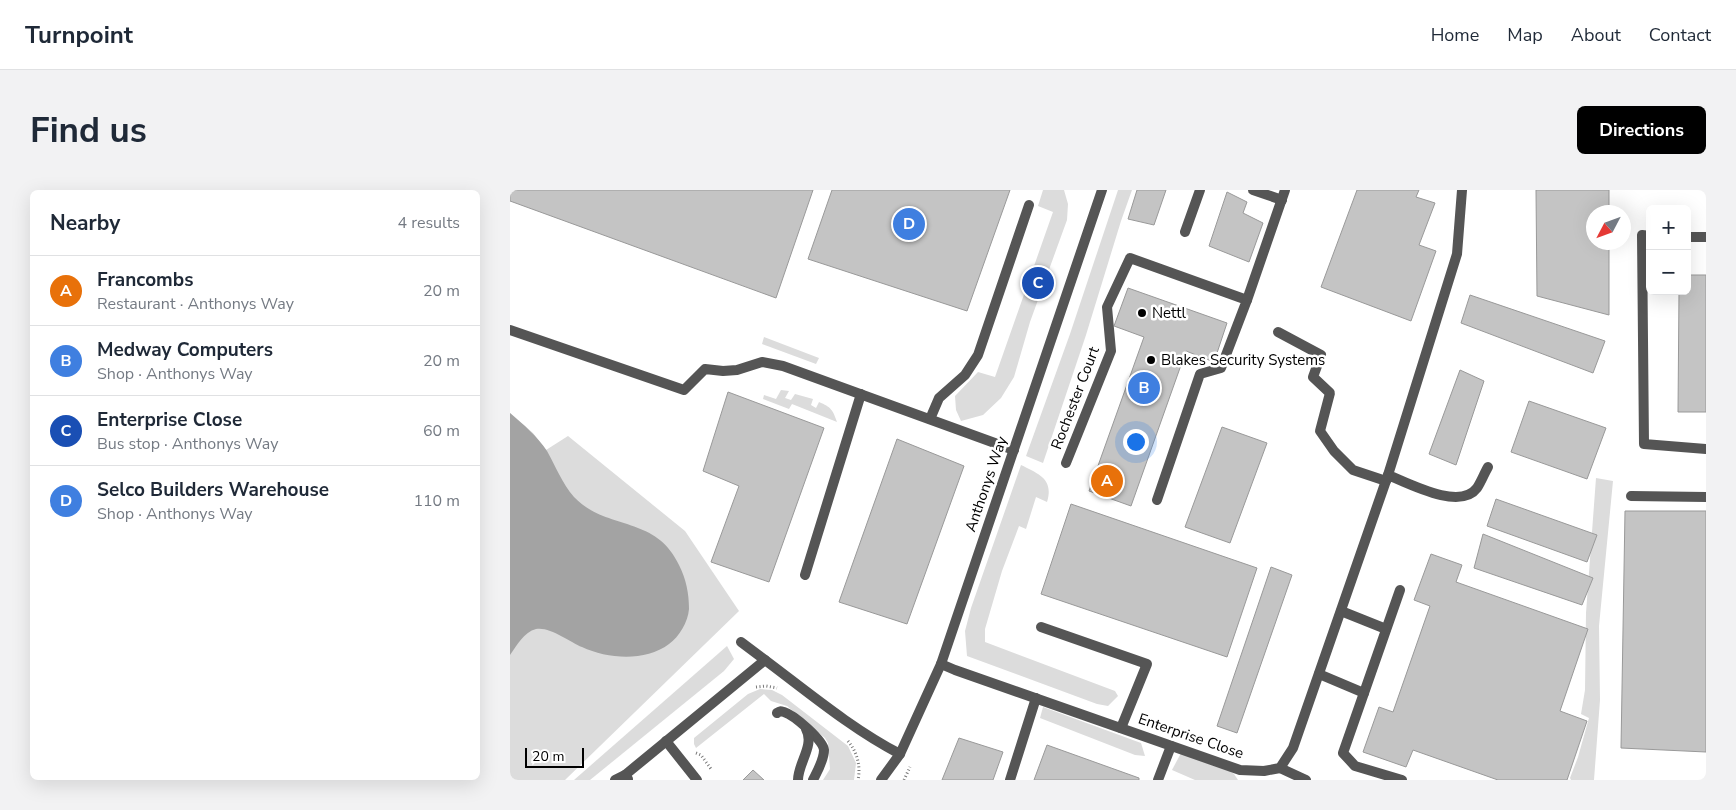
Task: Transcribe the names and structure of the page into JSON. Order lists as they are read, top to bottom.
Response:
{
  "streets": {
    "street": ["Rochester Court", "Anthonys Way", "Enterprise Close"]
  },
  "crossings": [
    ["Anthonys Way", "Enterprise Close"]
  ],
  "places": ["Nettl", "Blakes Security Systems"],
  "scale_bar": "20 m",
  "north": "bottom left",
  "page": {
    "header": "Turnpoint",
    "nav": [
      "Home",
      "Map",
      "About",
      "Contact"
    ],
    "buttons": "Directions",
    "title": "Find us",
    "heading": ["Nearby", "4 results"],
    "map_buttons": ["+", "−"],
    "pins": [
      "D",
      "C",
      "B",
      "A"
    ],
    "list": [
      {
        "mark": "A",
        "name": "Francombs",
        "note": "Restaurant · Anthonys Way",
        "value": "20 m"
      },
      {
        "mark": "B",
        "name": "Medway Computers",
        "note": "Shop · Anthonys Way",
        "value": "20 m"
      },
      {
        "mark": "C",
        "name": "Enterprise Close",
        "note": "Bus stop · Anthonys Way",
        "value": "60 m"
      },
      {
        "mark": "D",
        "name": "Selco Builders Warehouse",
        "note": "Shop · Anthonys Way",
        "value": "110 m"
      }
    ],
    "scale": "20 m"
  }
}
